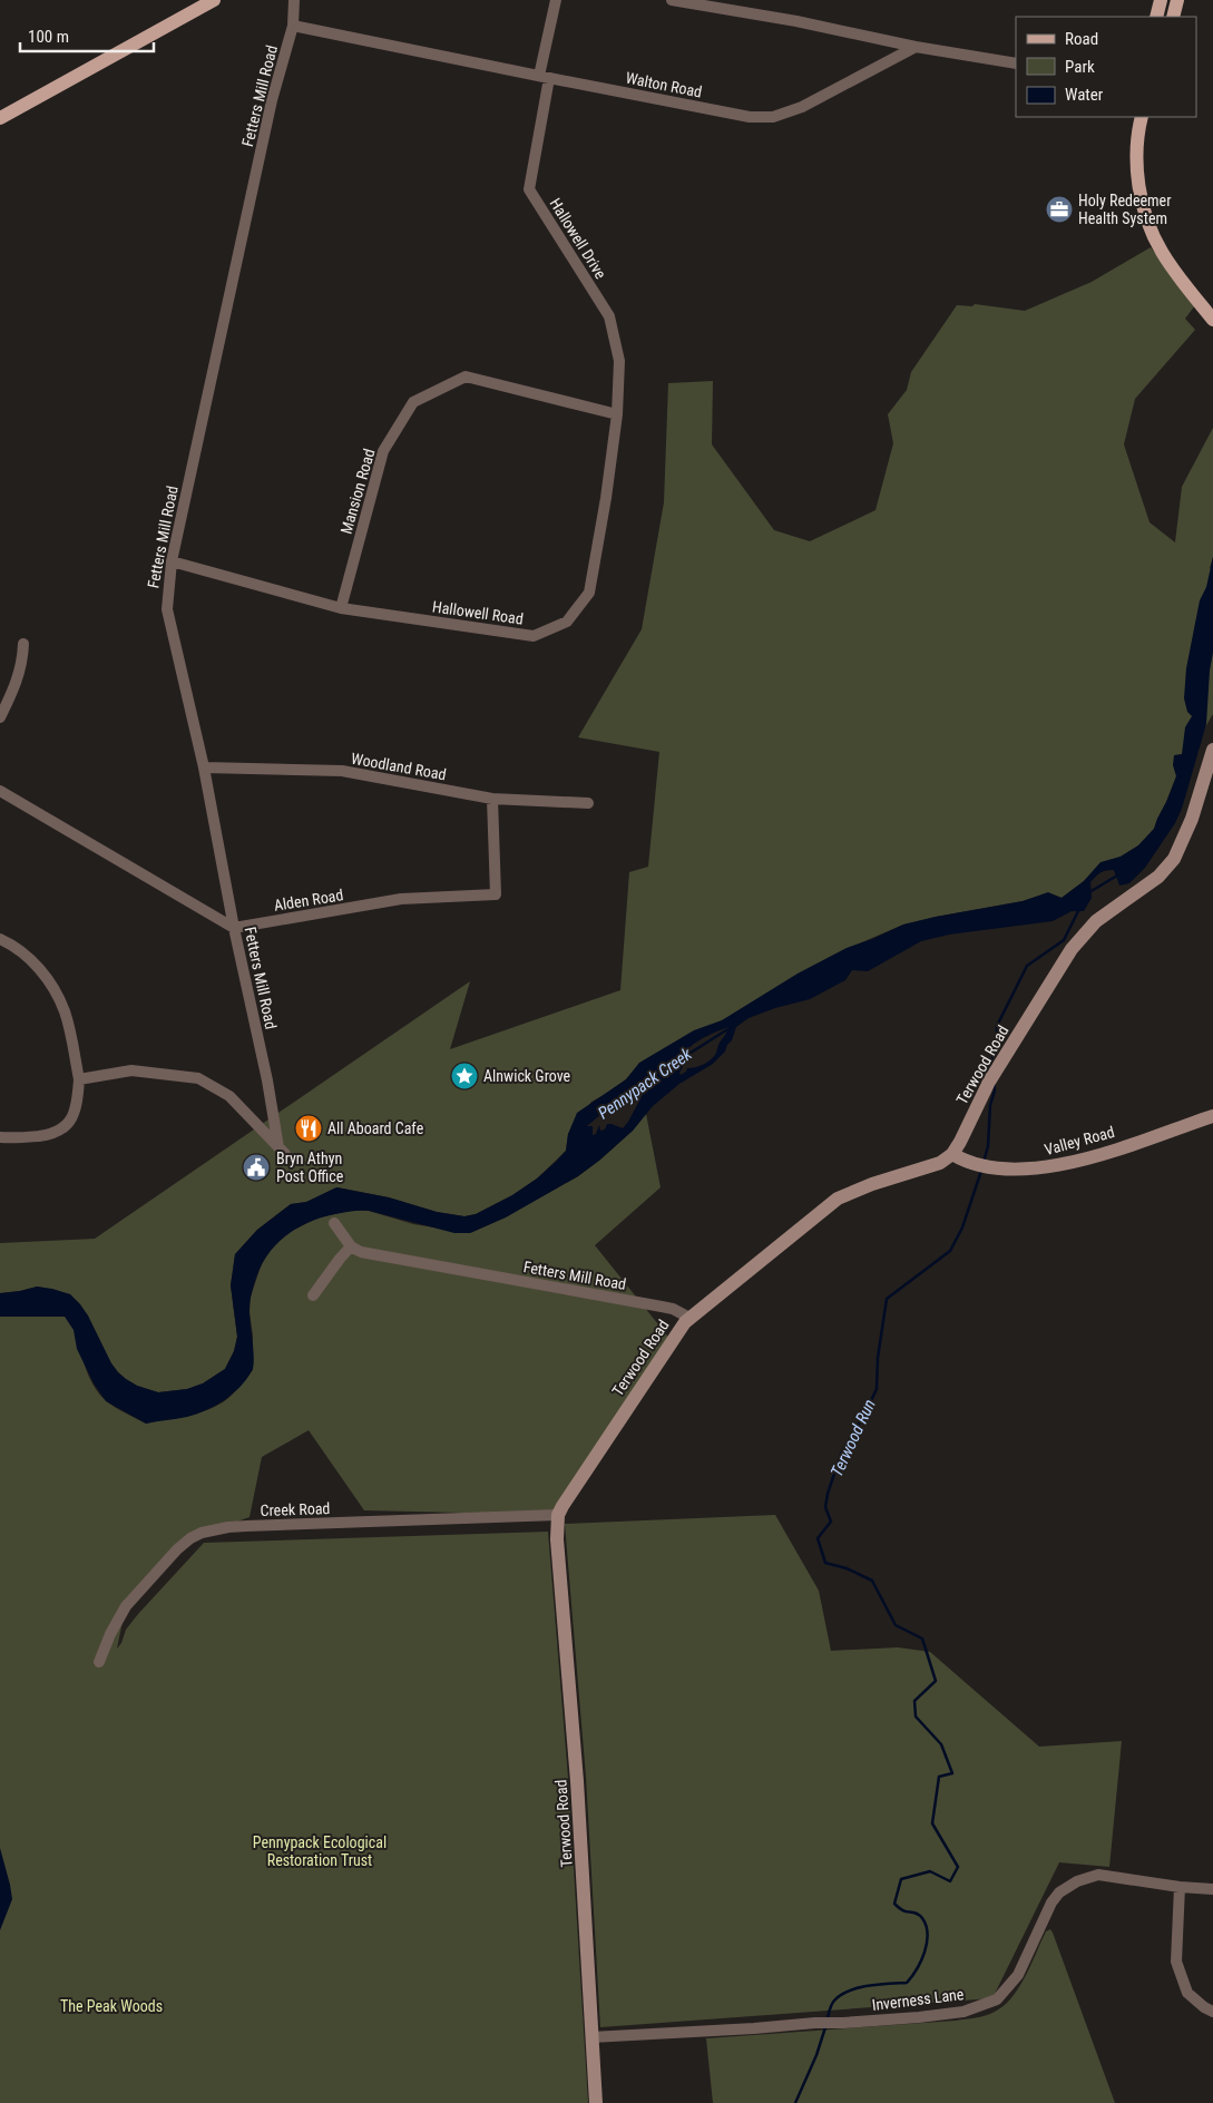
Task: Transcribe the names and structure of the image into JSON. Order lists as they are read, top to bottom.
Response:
{
  "streets": {
    "street": [
      "Walton Road",
      "Fetters Mill Road",
      "Hallowell Drive",
      "Mansion Road",
      "Hallowell Road",
      "Woodland Road",
      "Alden Road",
      "Terwood Road",
      "Valley Road",
      "Creek Road",
      "Inverness Lane"
    ]
  },
  "crossings": [
    ["Walton Road", "Fetters Mill Road"],
    ["Walton Road", "Hallowell Drive"],
    ["Fetters Mill Road", "Hallowell Road"],
    ["Fetters Mill Road", "Woodland Road"],
    ["Fetters Mill Road", "Alden Road"],
    ["Fetters Mill Road", "Terwood Road"],
    ["Hallowell Drive", "Mansion Road"],
    ["Hallowell Drive", "Hallowell Road"],
    ["Mansion Road", "Hallowell Road"],
    ["Woodland Road", "Alden Road"],
    ["Terwood Road", "Valley Road"],
    ["Terwood Road", "Creek Road"],
    ["Terwood Road", "Inverness Lane"]
  ],
  "water": ["Pennypack Creek", "Terwood Run"],
  "parks": ["Pennypack Ecological Restoration Trust", "The Peak Woods"],
  "places": {
    "office": ["Holy Redeemer Health System"],
    "place": ["Alnwick Grove"],
    "restaurant": ["All Aboard Cafe"],
    "public building": ["Bryn Athyn Post Office"]
  },
  "legend": ["Road", "Park", "Water"],
  "scale_bar": "100 m"
}
